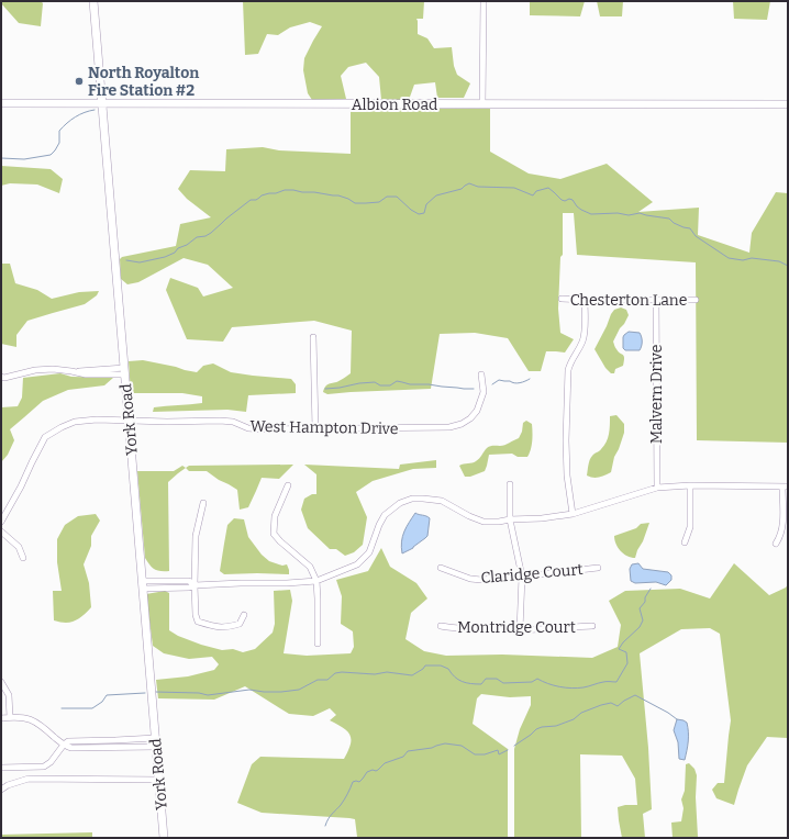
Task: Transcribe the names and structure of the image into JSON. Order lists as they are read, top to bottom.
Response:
{
  "streets": {
    "street": [
      "Albion Road",
      "Chesterton Lane",
      "Malvern Drive",
      "York Road",
      "West Hampton Drive",
      "Claridge Court",
      "Montridge Court"
    ]
  },
  "crossings": [
    ["Albion Road", "York Road"],
    ["Chesterton Lane", "Malvern Drive"],
    ["York Road", "West Hampton Drive"]
  ],
  "places": ["North Royalton Fire Station #2"]
}
